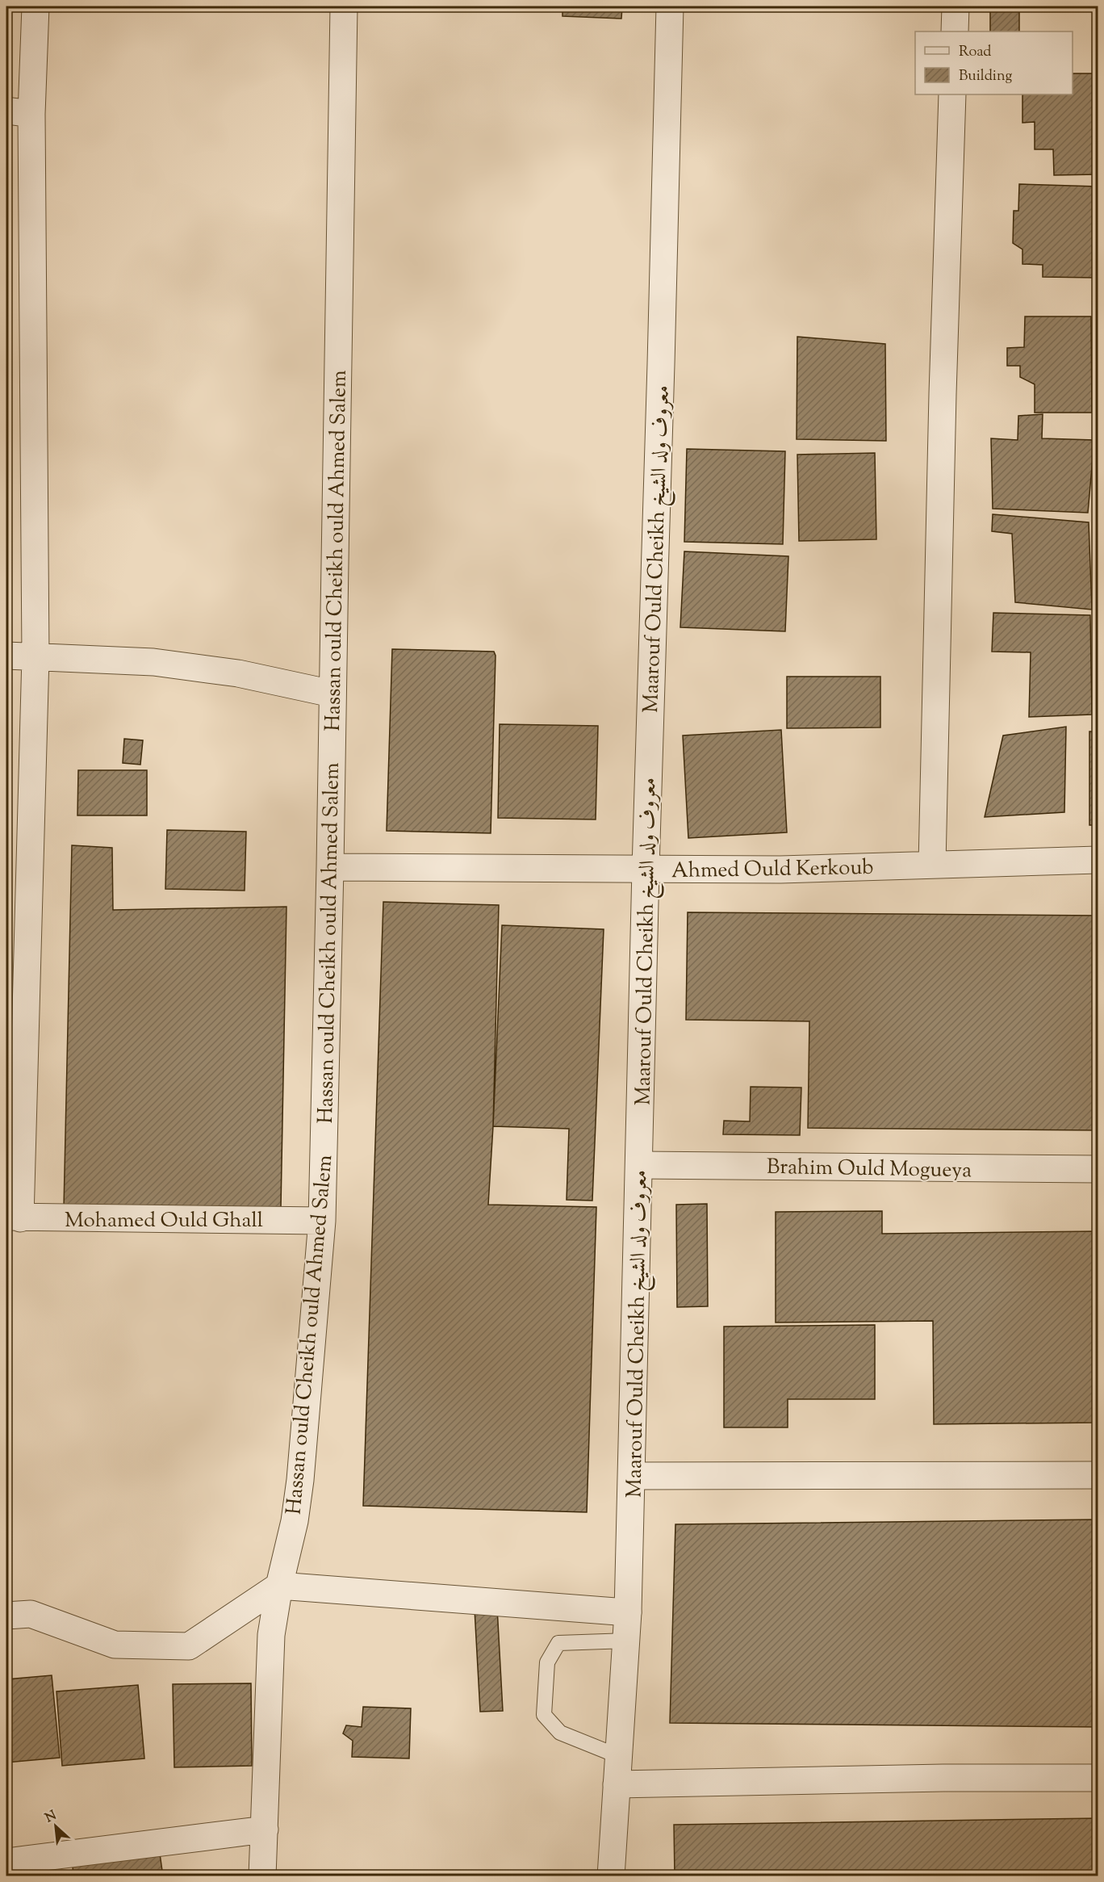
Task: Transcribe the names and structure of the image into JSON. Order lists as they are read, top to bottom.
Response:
{
  "streets": {
    "street": [
      "Maarouf Ould Cheikh معروف ولد الشيخ",
      "Hassan ould Cheikh ould Ahmed Salem",
      "Ahmed Ould Kerkoub",
      "Brahim Ould Mogueya",
      "Mohamed Ould Ghall"
    ]
  },
  "crossings": [
    ["Maarouf Ould Cheikh معروف ولد الشيخ", "Ahmed Ould Kerkoub"],
    ["Maarouf Ould Cheikh معروف ولد الشيخ", "Brahim Ould Mogueya"],
    ["Hassan ould Cheikh ould Ahmed Salem", "Ahmed Ould Kerkoub"],
    ["Hassan ould Cheikh ould Ahmed Salem", "Mohamed Ould Ghall"]
  ],
  "legend": ["Road", "Building"],
  "north": "top left"
}
